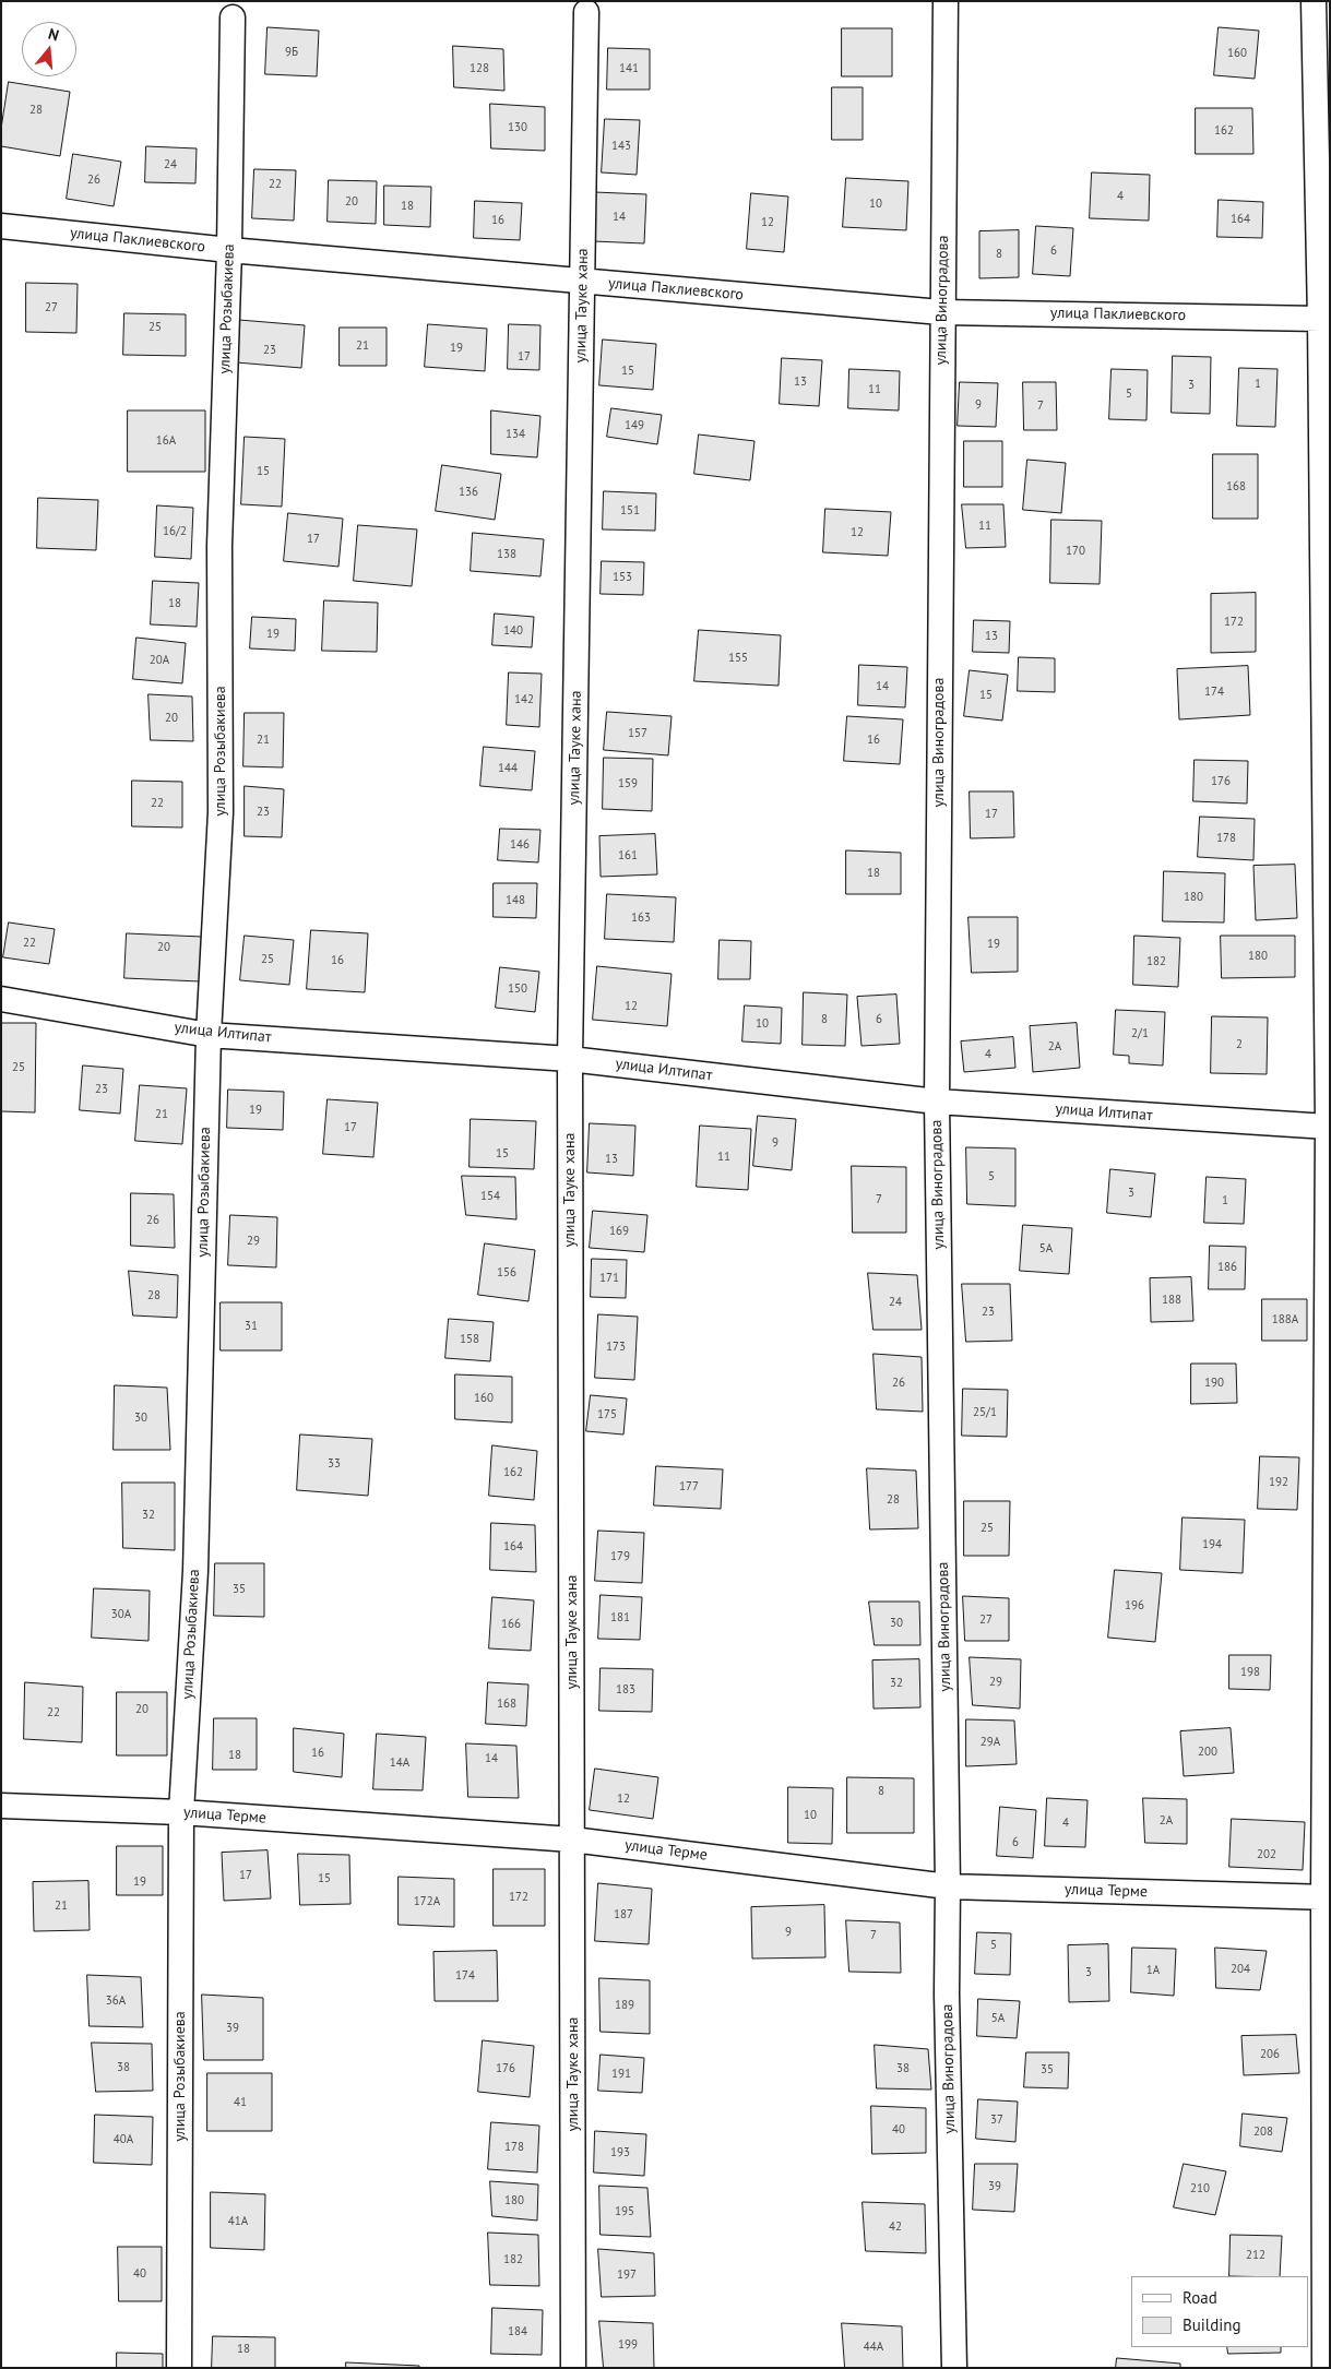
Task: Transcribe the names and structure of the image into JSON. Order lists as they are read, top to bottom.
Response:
{
  "streets": {
    "street": [
      "улица Паклиевского",
      "улица Виноградова",
      "улица Тауке хана",
      "улица Розыбакиева",
      "улица Илтипат",
      "улица Терме"
    ]
  },
  "crossings": [
    ["улица Паклиевского", "улица Виноградова"],
    ["улица Паклиевского", "улица Тауке хана"],
    ["улица Паклиевского", "улица Розыбакиева"],
    ["улица Виноградова", "улица Илтипат"],
    ["улица Виноградова", "улица Терме"],
    ["улица Тауке хана", "улица Илтипат"],
    ["улица Тауке хана", "улица Терме"],
    ["улица Розыбакиева", "улица Илтипат"],
    ["улица Розыбакиева", "улица Терме"]
  ],
  "house_numbers": [
    "9Б",
    "160",
    "128",
    "141",
    "28",
    "130",
    "162",
    "143",
    "24",
    "26",
    "22",
    "4",
    "20",
    "10",
    "18",
    "14",
    "164",
    "16",
    "12",
    "6",
    "8",
    "27",
    "25",
    "21",
    "19",
    "23",
    "17",
    "15",
    "13",
    "1",
    "3",
    "11",
    "5",
    "9",
    "7",
    "149",
    "134",
    "16А",
    "15",
    "168",
    "136",
    "151",
    "11",
    "16/2",
    "12",
    "17",
    "170",
    "138",
    "153",
    "18",
    "172",
    "140",
    "19",
    "13",
    "155",
    "20А",
    "14",
    "174",
    "15",
    "142",
    "20",
    "157",
    "21",
    "16",
    "144",
    "176",
    "159",
    "22",
    "23",
    "17",
    "178",
    "146",
    "161",
    "18",
    "180",
    "148",
    "163",
    "22",
    "19",
    "20",
    "180",
    "25",
    "16",
    "182",
    "150",
    "12",
    "8",
    "6",
    "10",
    "2/1",
    "2",
    "2А",
    "4",
    "25",
    "23",
    "19",
    "21",
    "17",
    "9",
    "15",
    "11",
    "13",
    "5",
    "3",
    "154",
    "7",
    "1",
    "26",
    "169",
    "29",
    "5А",
    "186",
    "156",
    "171",
    "28",
    "188",
    "24",
    "23",
    "188А",
    "31",
    "158",
    "173",
    "26",
    "190",
    "160",
    "25/1",
    "175",
    "30",
    "33",
    "162",
    "192",
    "177",
    "28",
    "32",
    "25",
    "194",
    "164",
    "179",
    "35",
    "196",
    "30А",
    "181",
    "27",
    "30",
    "166",
    "198",
    "29",
    "32",
    "183",
    "168",
    "20",
    "22",
    "29А",
    "200",
    "16",
    "18",
    "14",
    "14А",
    "8",
    "12",
    "10",
    "2А",
    "4",
    "6",
    "202",
    "17",
    "15",
    "19",
    "172",
    "172А",
    "21",
    "187",
    "9",
    "7",
    "5",
    "204",
    "1А",
    "3",
    "174",
    "36А",
    "189",
    "5А",
    "39",
    "206",
    "38",
    "176",
    "38",
    "35",
    "191",
    "41",
    "37",
    "40",
    "208",
    "40А",
    "178",
    "193",
    "39",
    "210",
    "180",
    "195",
    "41А",
    "42",
    "212",
    "182",
    "40",
    "197",
    "184",
    "199",
    "44А",
    "18"
  ],
  "legend": ["Road", "Building"],
  "north": "top"
}
